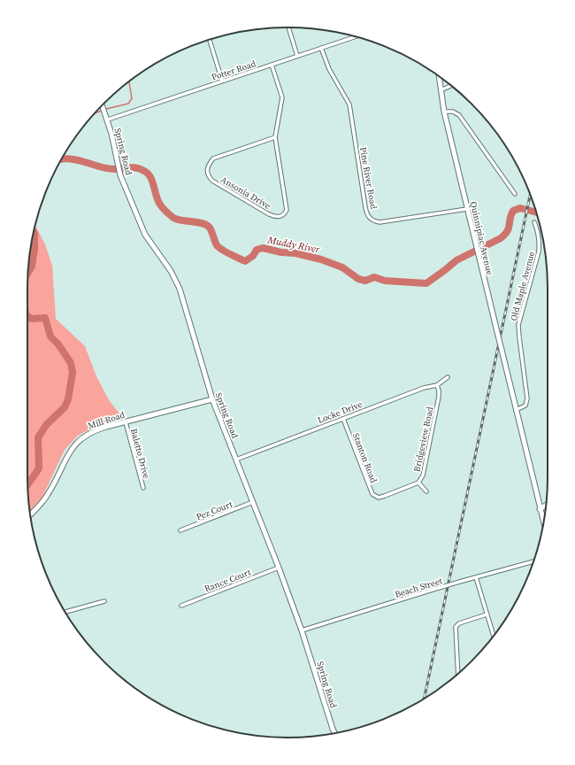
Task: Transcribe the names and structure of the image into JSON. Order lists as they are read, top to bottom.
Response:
{
  "streets": {
    "street": [
      "Potter Road",
      "Spring Road",
      "Pine River Road",
      "Ansonia Drive",
      "Quinnipiac Avenue",
      "Old Maple Avenue",
      "Locke Drive",
      "Mill Road",
      "Bridgeview Road",
      "Baletto Drive",
      "Stanton Road",
      "Pez Court",
      "Rance Court",
      "Beach Street"
    ]
  },
  "crossings": [
    ["Potter Road", "Spring Road"],
    ["Potter Road", "Pine River Road"],
    ["Potter Road", "Ansonia Drive"],
    ["Spring Road", "Locke Drive"],
    ["Spring Road", "Mill Road"],
    ["Spring Road", "Pez Court"],
    ["Spring Road", "Rance Court"],
    ["Spring Road", "Beach Street"],
    ["Pine River Road", "Quinnipiac Avenue"],
    ["Quinnipiac Avenue", "Old Maple Avenue"],
    ["Locke Drive", "Bridgeview Road"],
    ["Locke Drive", "Stanton Road"],
    ["Mill Road", "Baletto Drive"],
    ["Bridgeview Road", "Stanton Road"]
  ],
  "water": ["Muddy River"]
}
